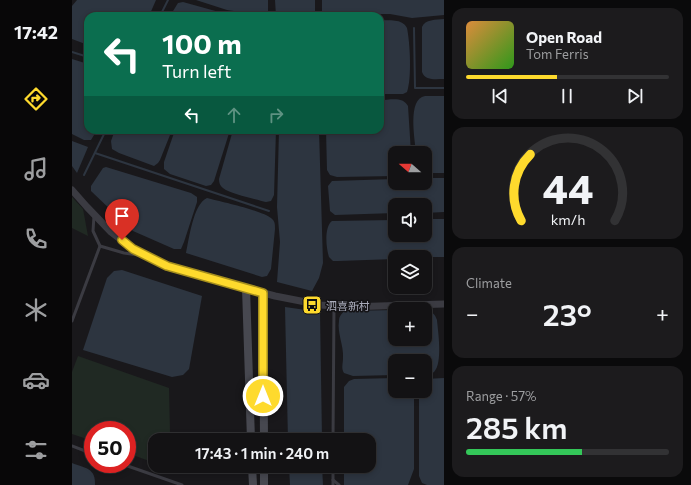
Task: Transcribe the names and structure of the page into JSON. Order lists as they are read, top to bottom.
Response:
{
  "places": {
    "bus stop": ["泗喜新村"]
  },
  "north": "left",
  "page": {
    "tabs": "17:42",
    "turn": ["100 m", "Turn left"],
    "song": ["Open Road", "Tom Ferris"],
    "map_buttons": ["+", "−"],
    "tile": [
      "Climate",
      ["Range · 57%", "285 km"]
    ],
    "heat": ["−", "23°", "+"],
    "limit": "50",
    "trip": "17:43 · 1 min · 240 m",
    "gauge": ["44", "km/h"]
  }
}
